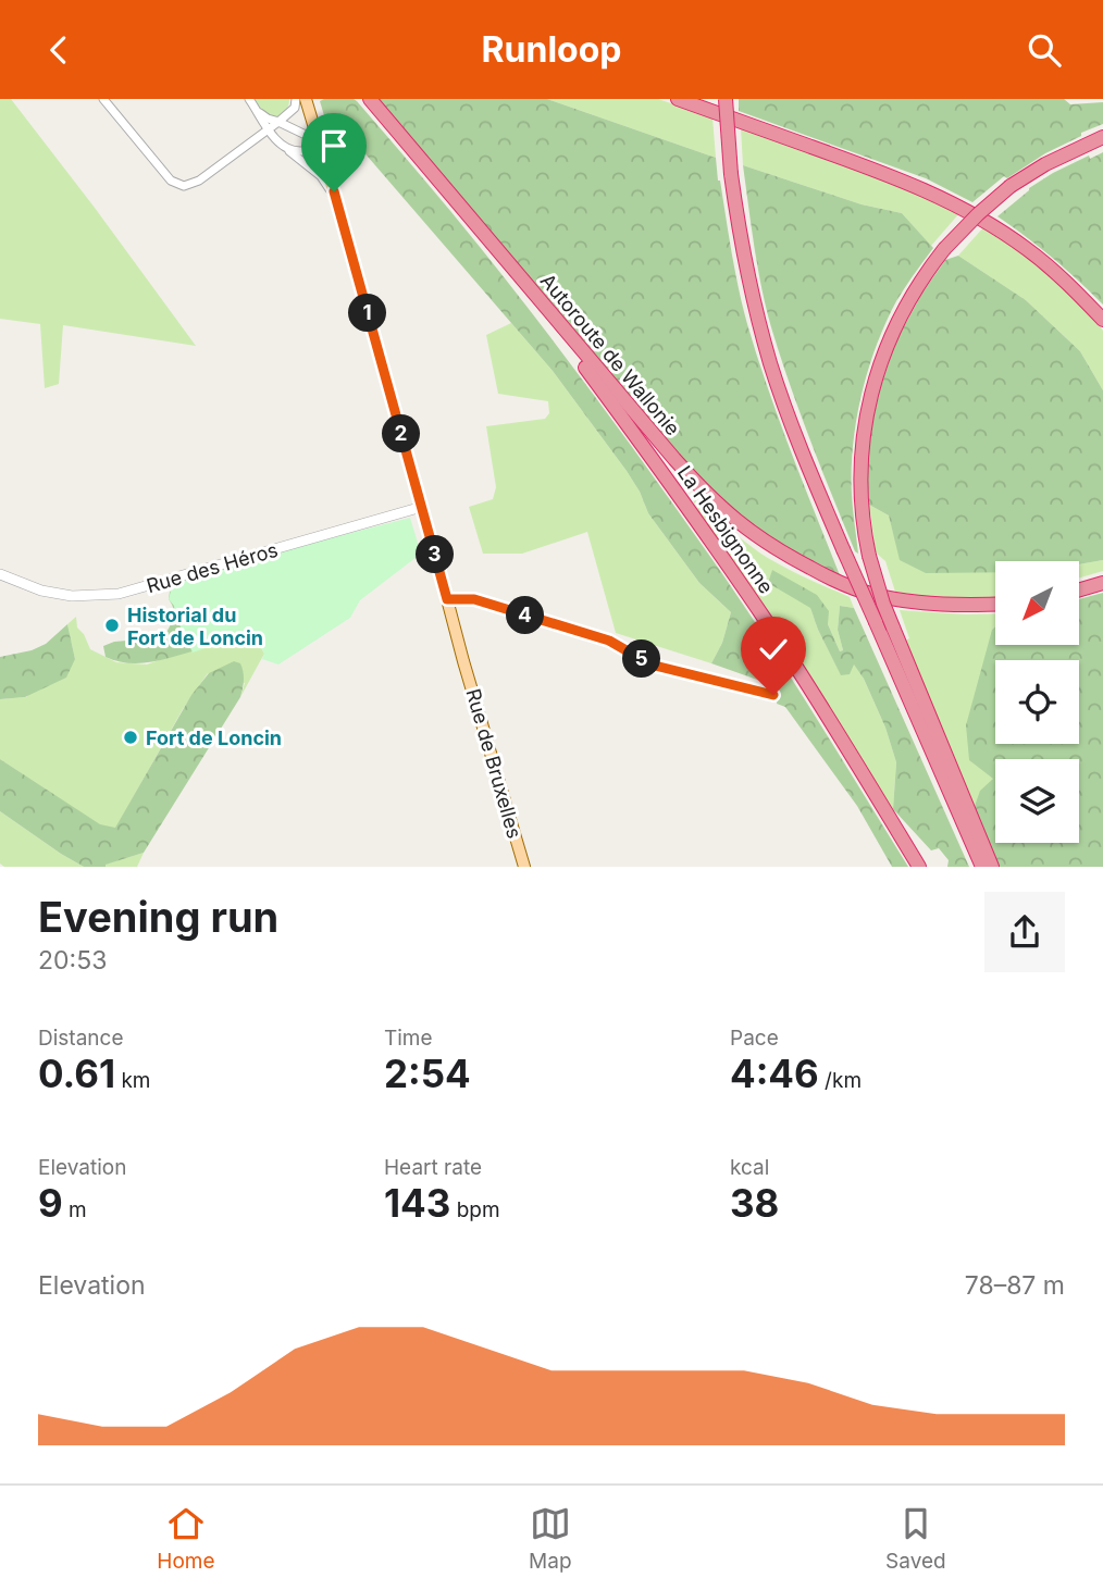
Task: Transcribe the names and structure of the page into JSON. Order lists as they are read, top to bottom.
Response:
{
  "streets": {
    "highway": ["Autoroute de Wallonie", "La Hesbignonne"],
    "main road": ["Rue de Bruxelles"],
    "street": ["Rue des Héros"]
  },
  "crossings": [
    ["Autoroute de Wallonie", "La Hesbignonne"],
    ["Rue des Héros", "Rue de Bruxelles"]
  ],
  "places": ["Historial du Fort de Loncin", "Fort de Loncin"],
  "north": "bottom left",
  "page": {
    "header": "Runloop",
    "pins": [
      "1",
      "2",
      "3",
      "4",
      "5"
    ],
    "heading": ["Evening run", "20:53"],
    "stats": [
      ["Distance", "0.61 km"],
      ["Time", "2:54"],
      ["Pace", "4:46 /km"],
      ["Elevation", "9 m"],
      ["Heart rate", "143 bpm"],
      ["kcal", "38"]
    ],
    "chart": ["Elevation", "78–87 m"],
    "tabs": ["Home", "Map", "Saved"]
  }
}
